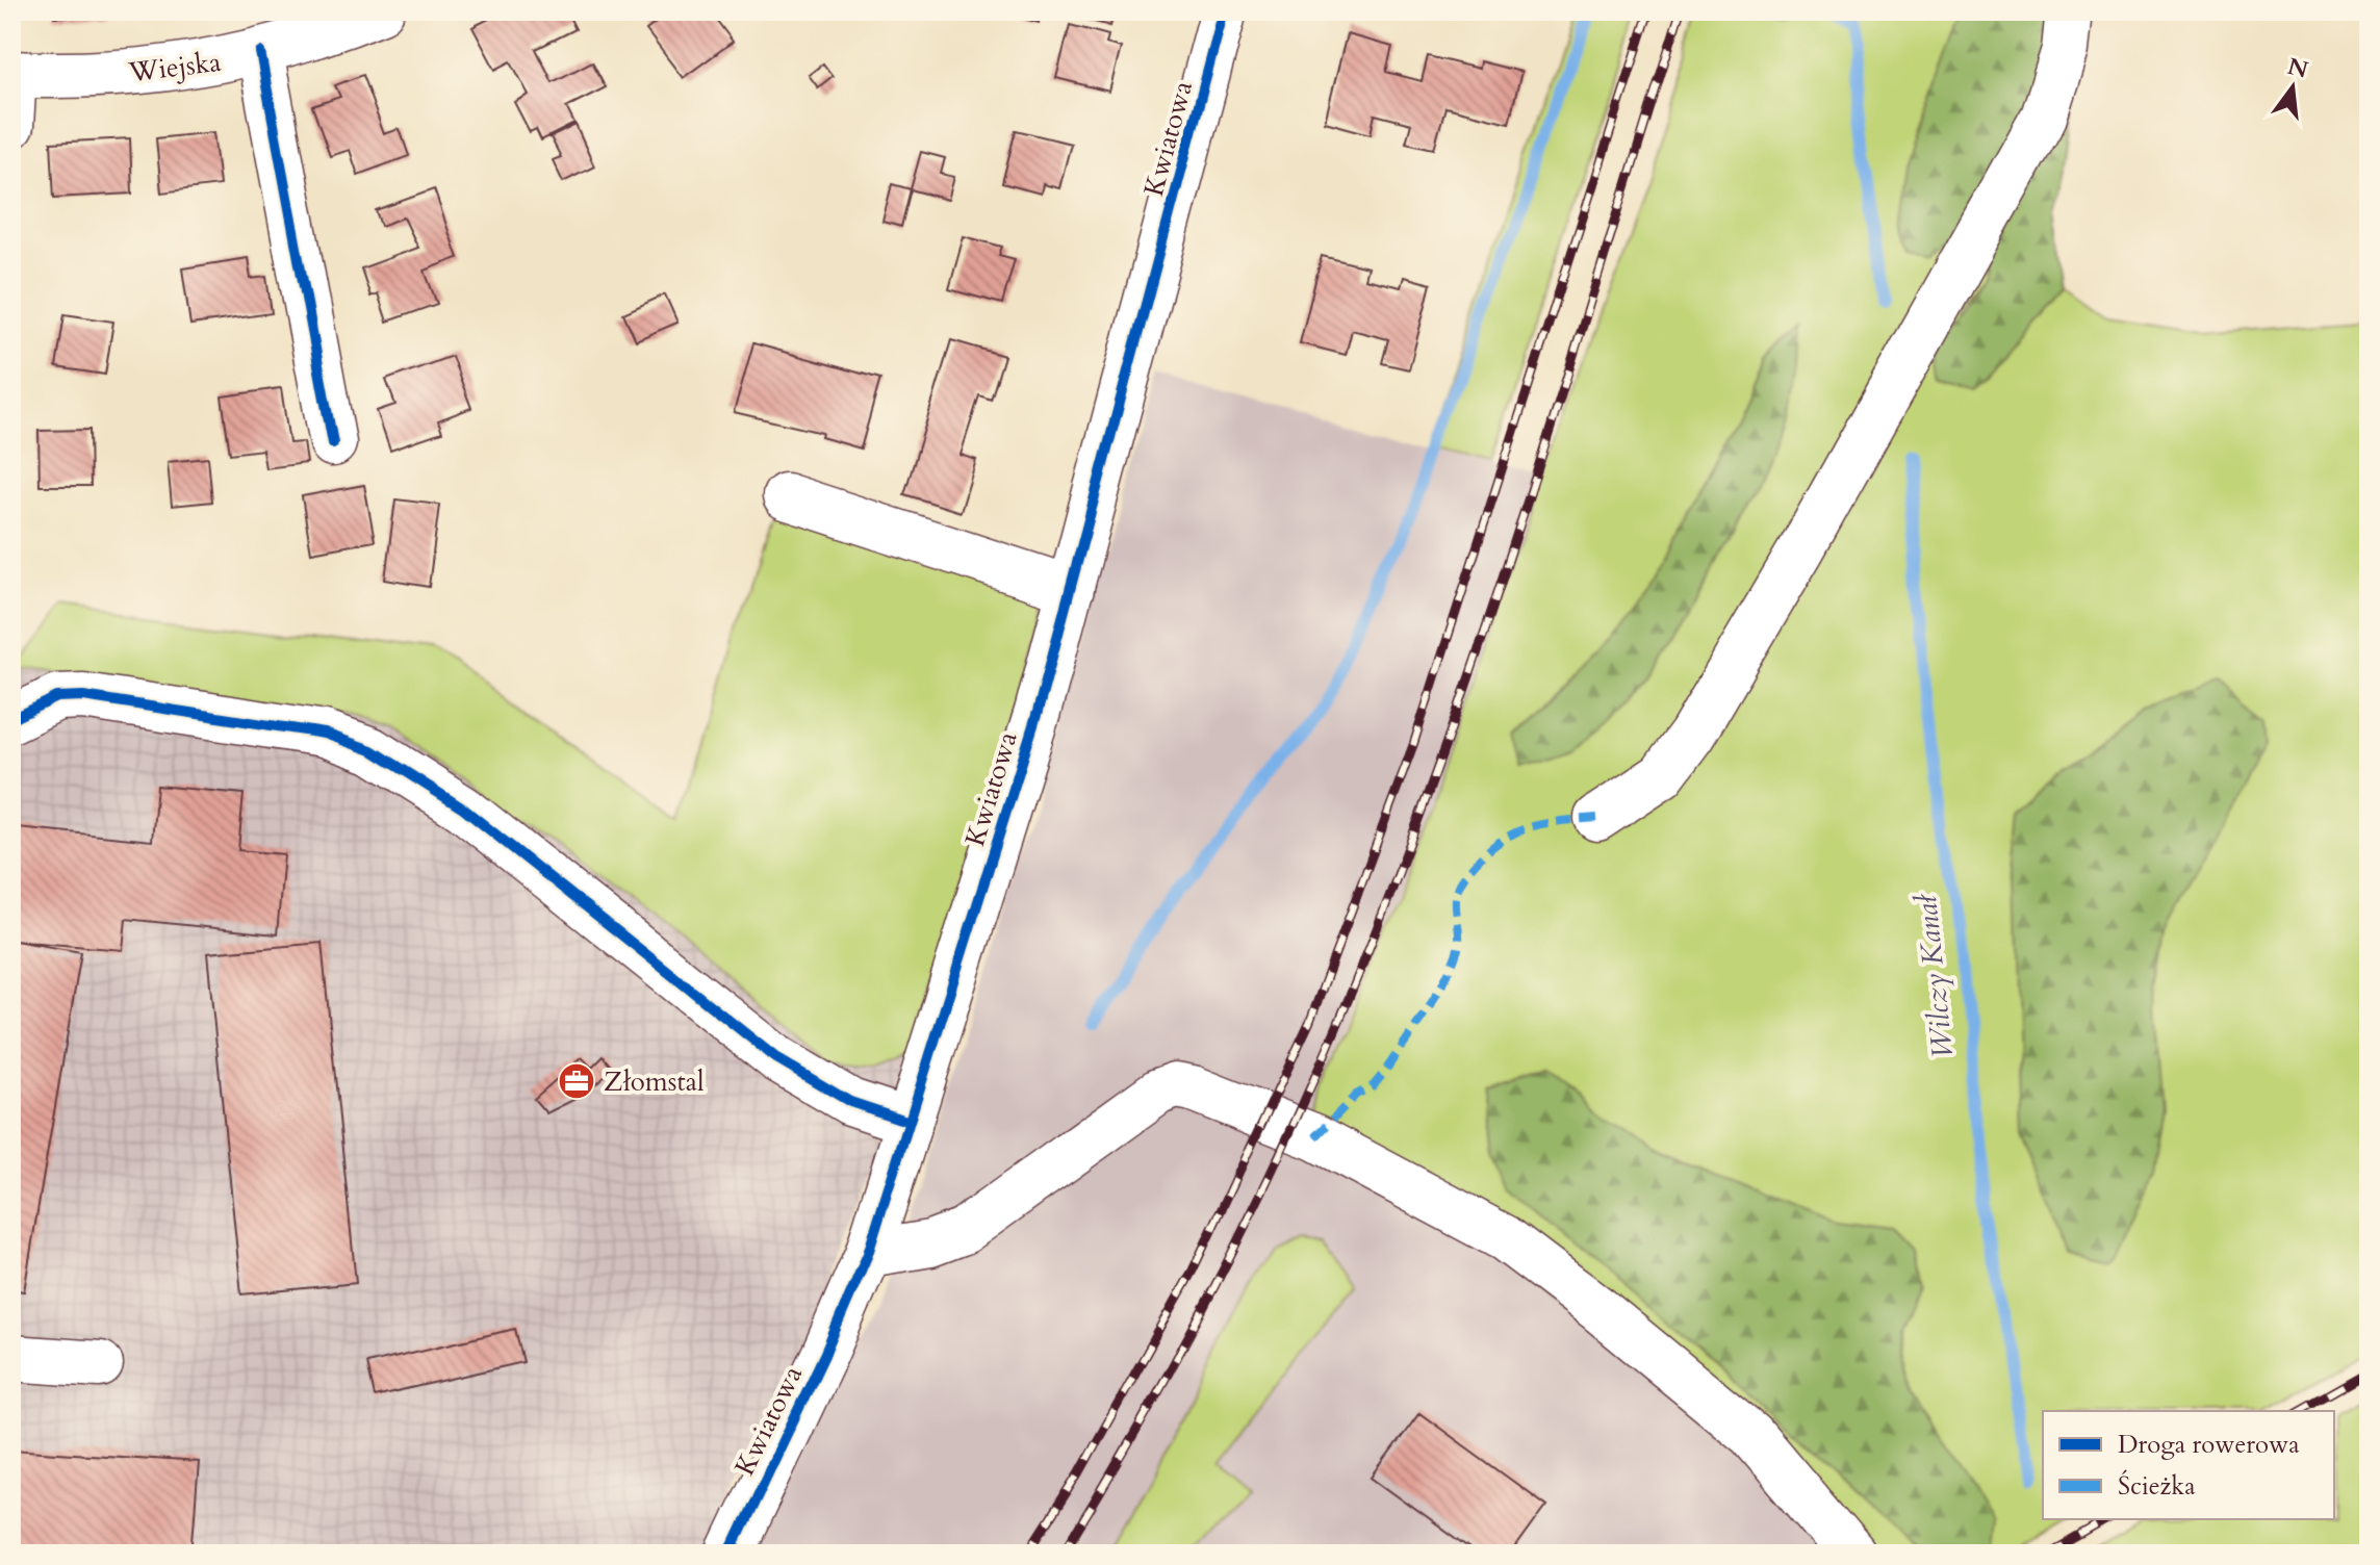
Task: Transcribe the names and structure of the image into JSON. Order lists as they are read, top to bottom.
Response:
{
  "streets": {
    "street": ["Wiejska", "Kwiatowa"]
  },
  "water": ["Wilczy Kanał"],
  "places": {
    "office": ["Złomstal"]
  },
  "legend": ["Droga rowerowa", "Ścieżka"],
  "north": "top"
}
